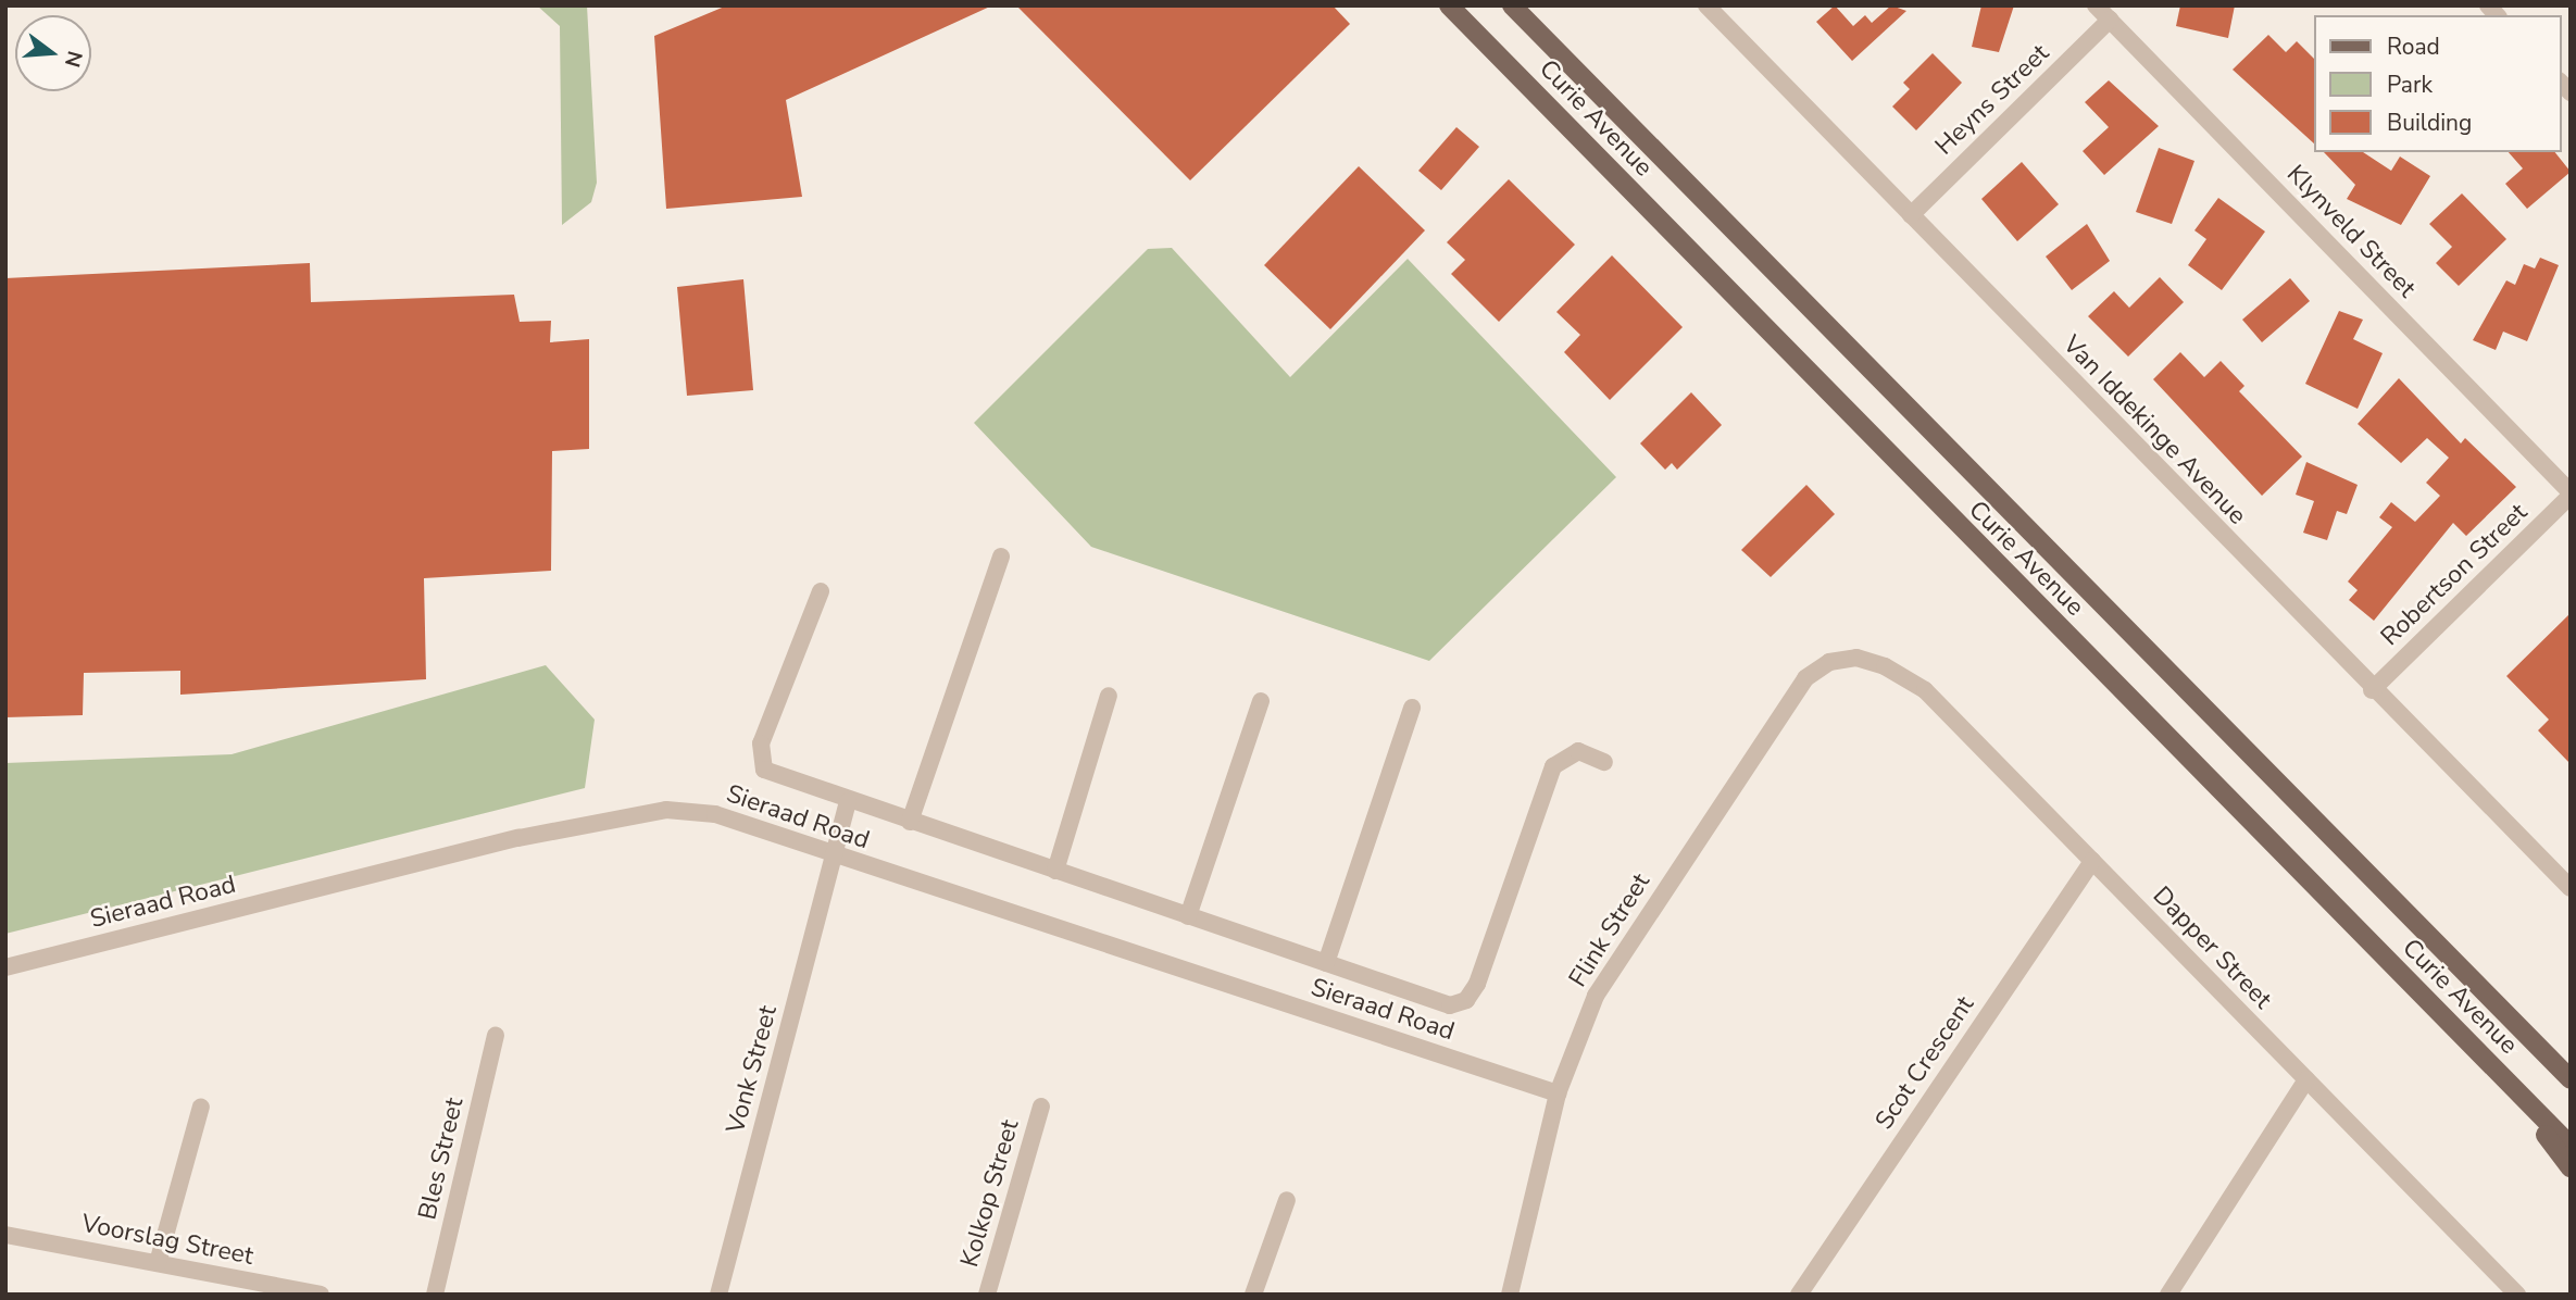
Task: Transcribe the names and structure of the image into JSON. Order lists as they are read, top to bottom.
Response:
{
  "streets": {
    "main road": ["Curie Avenue"],
    "street": [
      "Heyns Street",
      "Klynveld Street",
      "Van Iddekinge Avenue",
      "Robertson Street",
      "Sieraad Road",
      "Flink Street",
      "Dapper Street",
      "Scot Crescent",
      "Vonk Street",
      "Bles Street",
      "Kolkop Street",
      "Voorslag Street"
    ]
  },
  "crossings": [
    ["Heyns Street", "Klynveld Street"],
    ["Heyns Street", "Van Iddekinge Avenue"],
    ["Klynveld Street", "Robertson Street"],
    ["Van Iddekinge Avenue", "Robertson Street"],
    ["Sieraad Road", "Flink Street"],
    ["Sieraad Road", "Vonk Street"],
    ["Flink Street", "Dapper Street"],
    ["Dapper Street", "Scot Crescent"]
  ],
  "legend": ["Road", "Park", "Building"],
  "north": "right"
}
